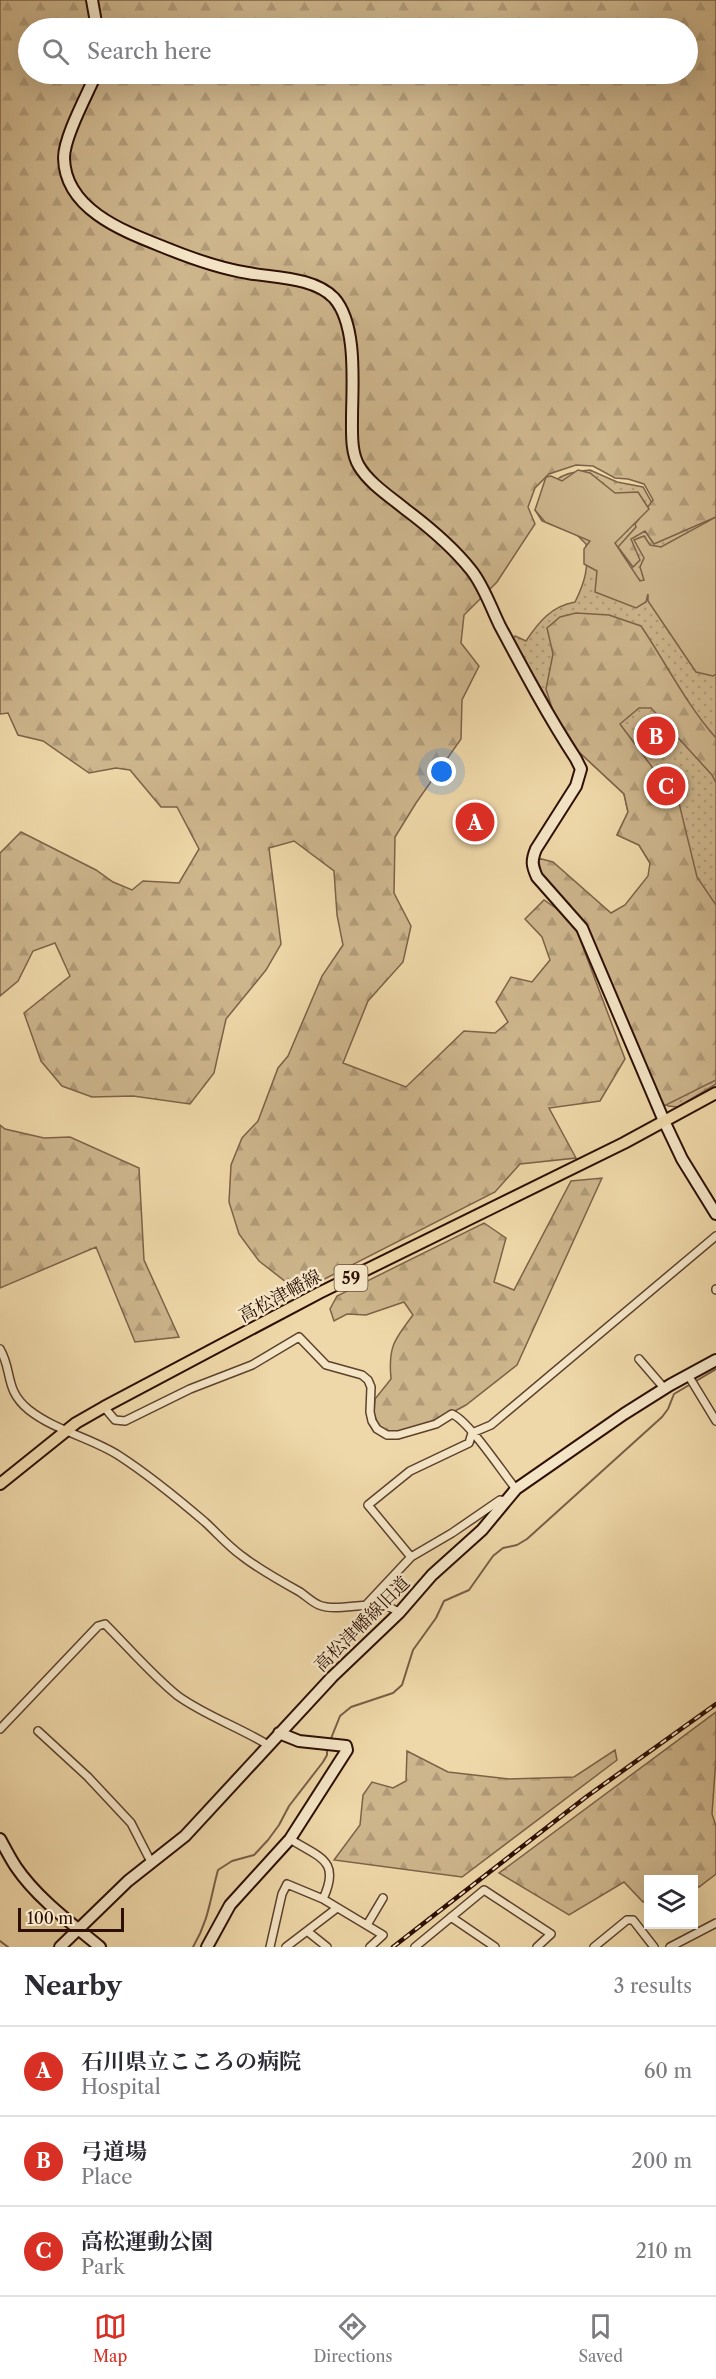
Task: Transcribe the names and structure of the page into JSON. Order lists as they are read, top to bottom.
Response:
{
  "streets": {
    "main road": ["59", "高松津幡線"],
    "street": ["高松津幡線旧道"]
  },
  "scale_bar": "100 m",
  "page": {
    "search": "Search here",
    "pins": ["B", "C", "A"],
    "scale": "100 m",
    "heading": ["Nearby", "3 results"],
    "list": [
      {
        "mark": "A",
        "name": "石川県立こころの病院",
        "note": "Hospital",
        "value": "60 m"
      },
      {
        "mark": "B",
        "name": "弓道場",
        "note": "Place",
        "value": "200 m"
      },
      {
        "mark": "C",
        "name": "高松運動公園",
        "note": "Park",
        "value": "210 m"
      }
    ],
    "nav": ["Map", "Directions", "Saved"]
  }
}
